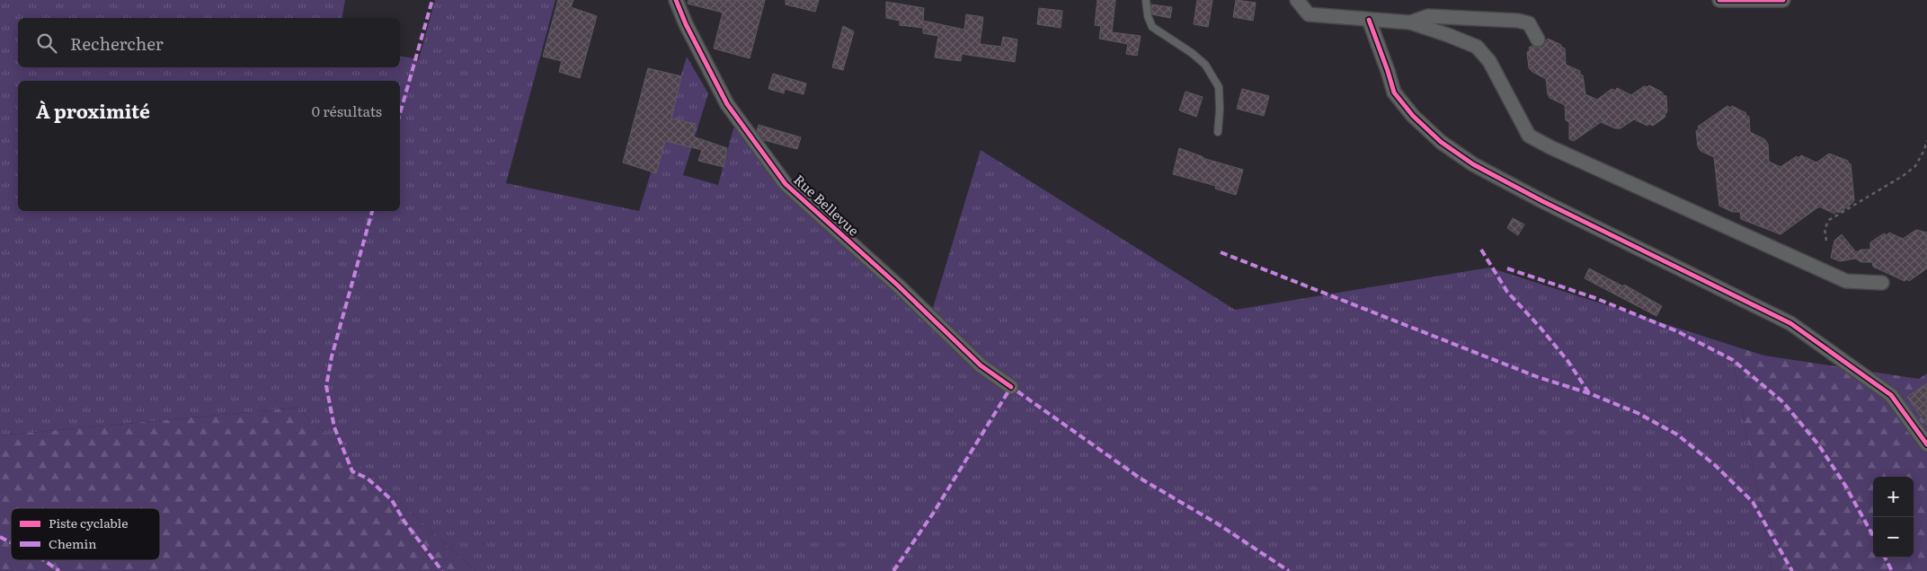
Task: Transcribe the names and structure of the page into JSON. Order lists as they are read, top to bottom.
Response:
{
  "streets": {
    "street": ["Rue Bellevue"]
  },
  "legend": ["Piste cyclable", "Chemin"],
  "page": {
    "search": "Rechercher",
    "heading": ["À proximité", "0 résultats"],
    "map_buttons": ["+", "−"]
  }
}
